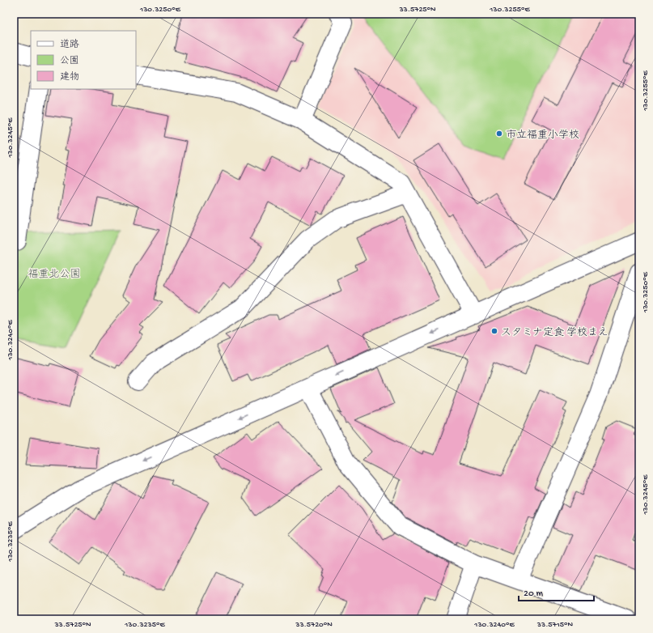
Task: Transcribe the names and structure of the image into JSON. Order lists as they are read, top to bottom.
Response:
{
  "parks": ["福重北公園"],
  "places": ["市立福重小学校", "スタミナ定食 学校まえ"],
  "legend": ["道路", "公園", "建物"],
  "scale_bar": "20 m",
  "coordinates": [
    "130.3250°E",
    "33.5725°N",
    "130.3255°E",
    "130.3245°E",
    "130.3240°E",
    "130.3235°E",
    "33.5720°N",
    "33.5715°N"
  ]
}
